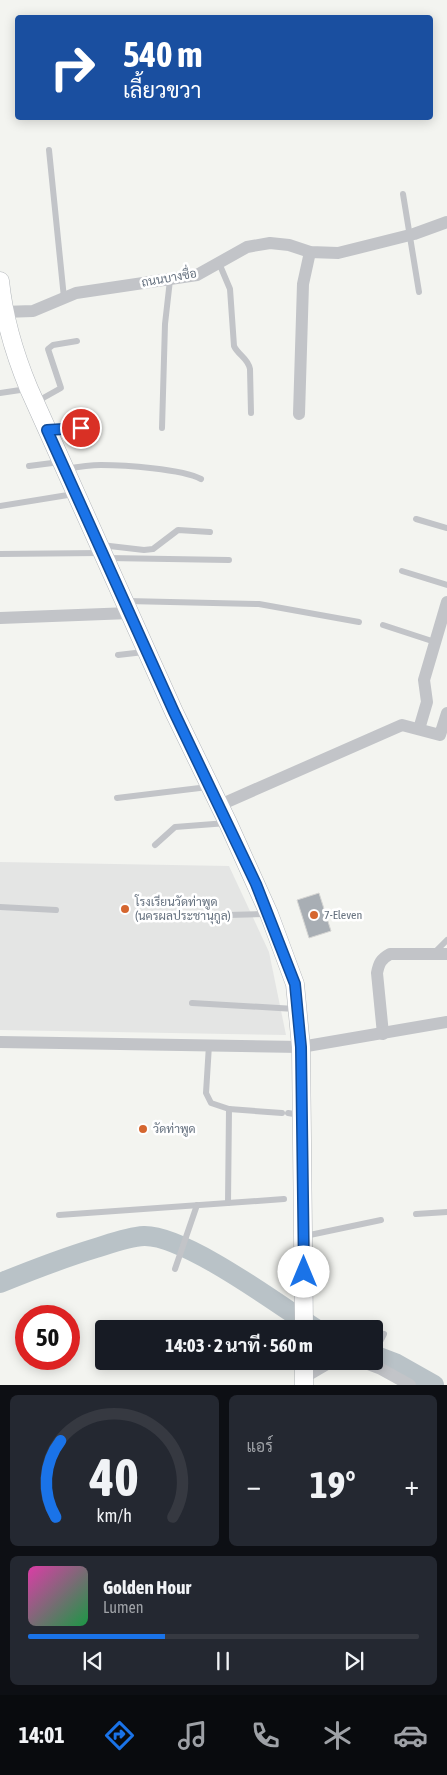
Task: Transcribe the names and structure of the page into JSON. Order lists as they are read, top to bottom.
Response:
{
  "streets": {
    "street": ["ถนนบางซื่อ"]
  },
  "places": ["โรงเรียนวัดท่าพูด (นครผลประชานุกูล)", "7-Eleven", "วัดท่าพูด"],
  "page": {
    "turn": ["540 m", "เลี้ยวขวา"],
    "limit": "50",
    "trip": "14:03 · 2 นาที · 560 m",
    "tile": "แอร์",
    "heat": ["−", "19°", "+"],
    "song": ["Golden Hour", "Lumen"],
    "tabs": "14:01",
    "gauge": ["40", "km/h"]
  }
}
